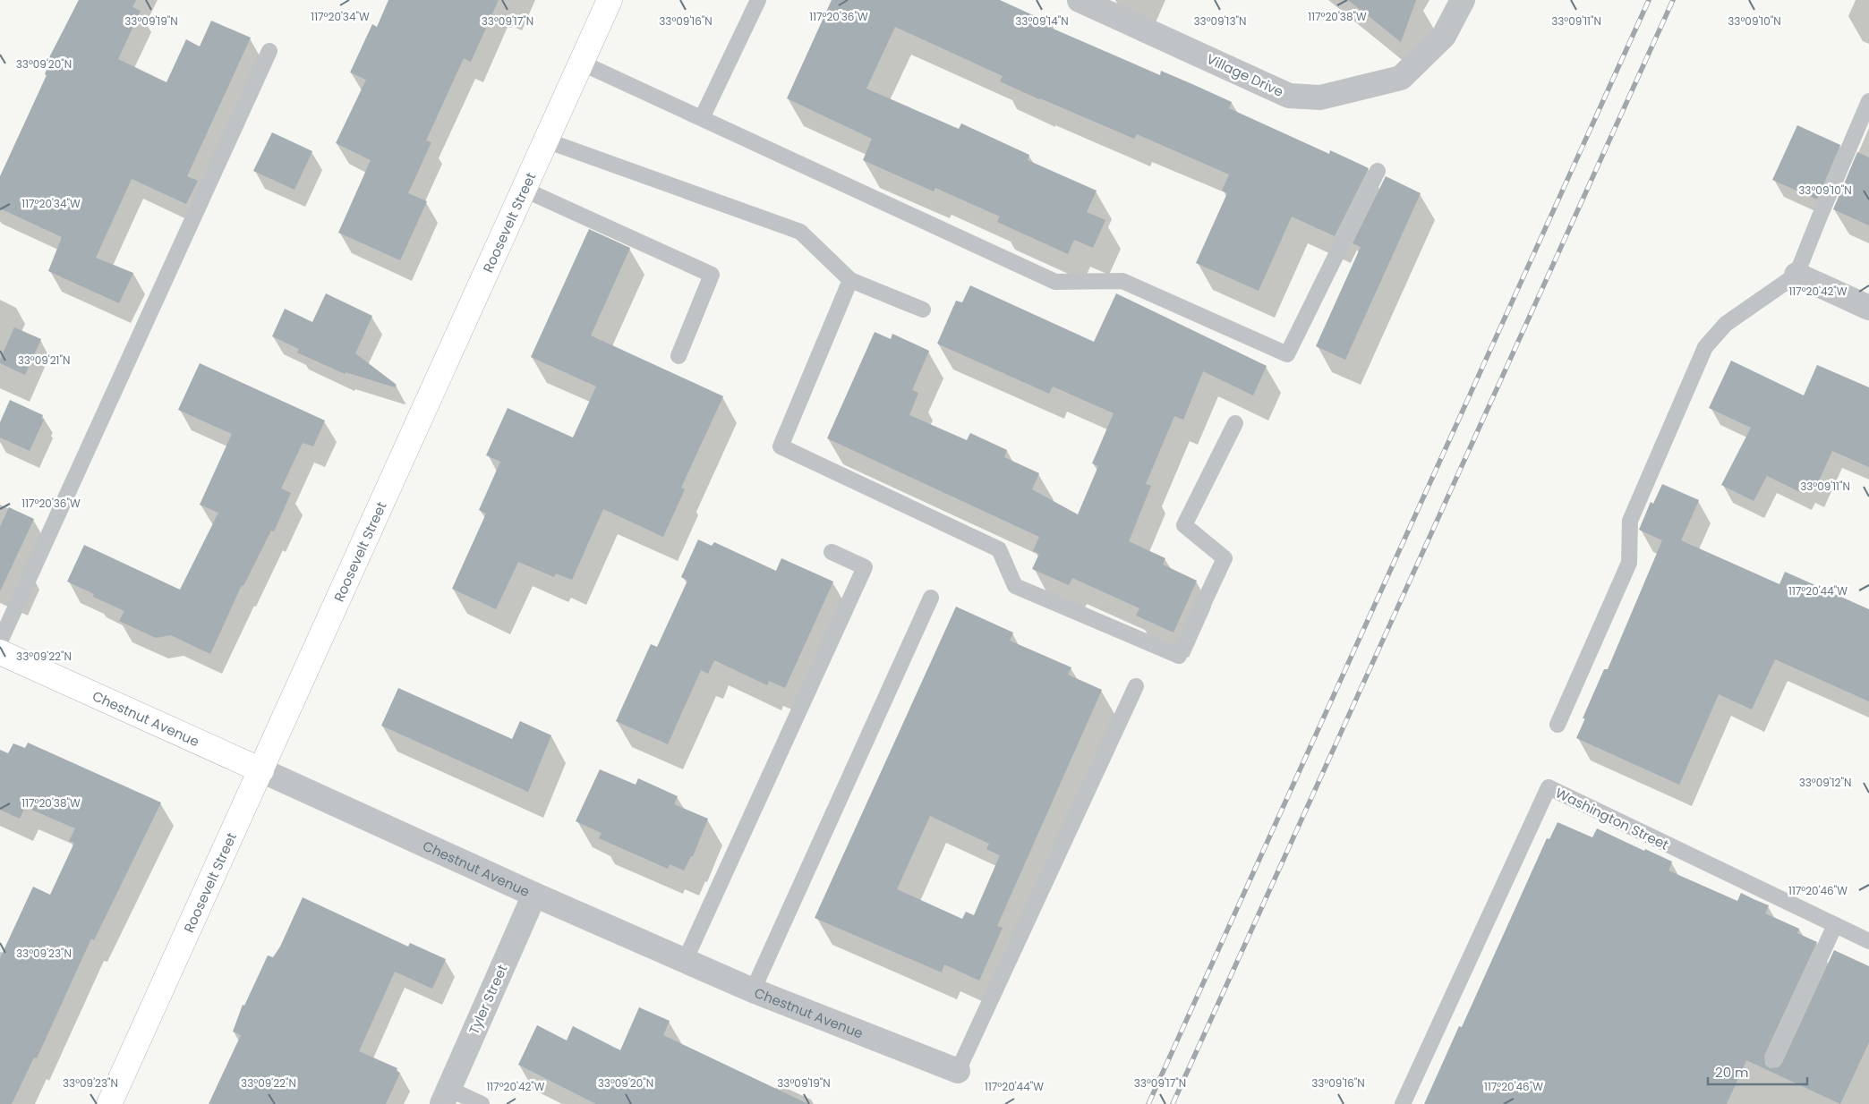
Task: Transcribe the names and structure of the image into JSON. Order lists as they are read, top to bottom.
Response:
{
  "streets": {
    "main road": ["Roosevelt Street", "Chestnut Avenue"],
    "street": ["Village Drive", "Tyler Street"],
    "lane": ["Washington Street"]
  },
  "crossings": [
    ["Roosevelt Street", "Chestnut Avenue"],
    ["Chestnut Avenue", "Tyler Street"]
  ],
  "scale_bar": "20 m",
  "coordinates": [
    "117°20'36\"W",
    "117°20'34\"W",
    "117°20'38\"W",
    "33°09'19\"N",
    "33°09'17\"N",
    "33°09'16\"N",
    "33°09'14\"N",
    "33°09'13\"N",
    "33°09'11\"N",
    "33°09'10\"N",
    "33°09'20\"N",
    "117°20'42\"W",
    "33°09'21\"N",
    "117°20'44\"W",
    "33°09'22\"N",
    "33°09'12\"N",
    "117°20'46\"W",
    "33°09'23\"N"
  ]
}
